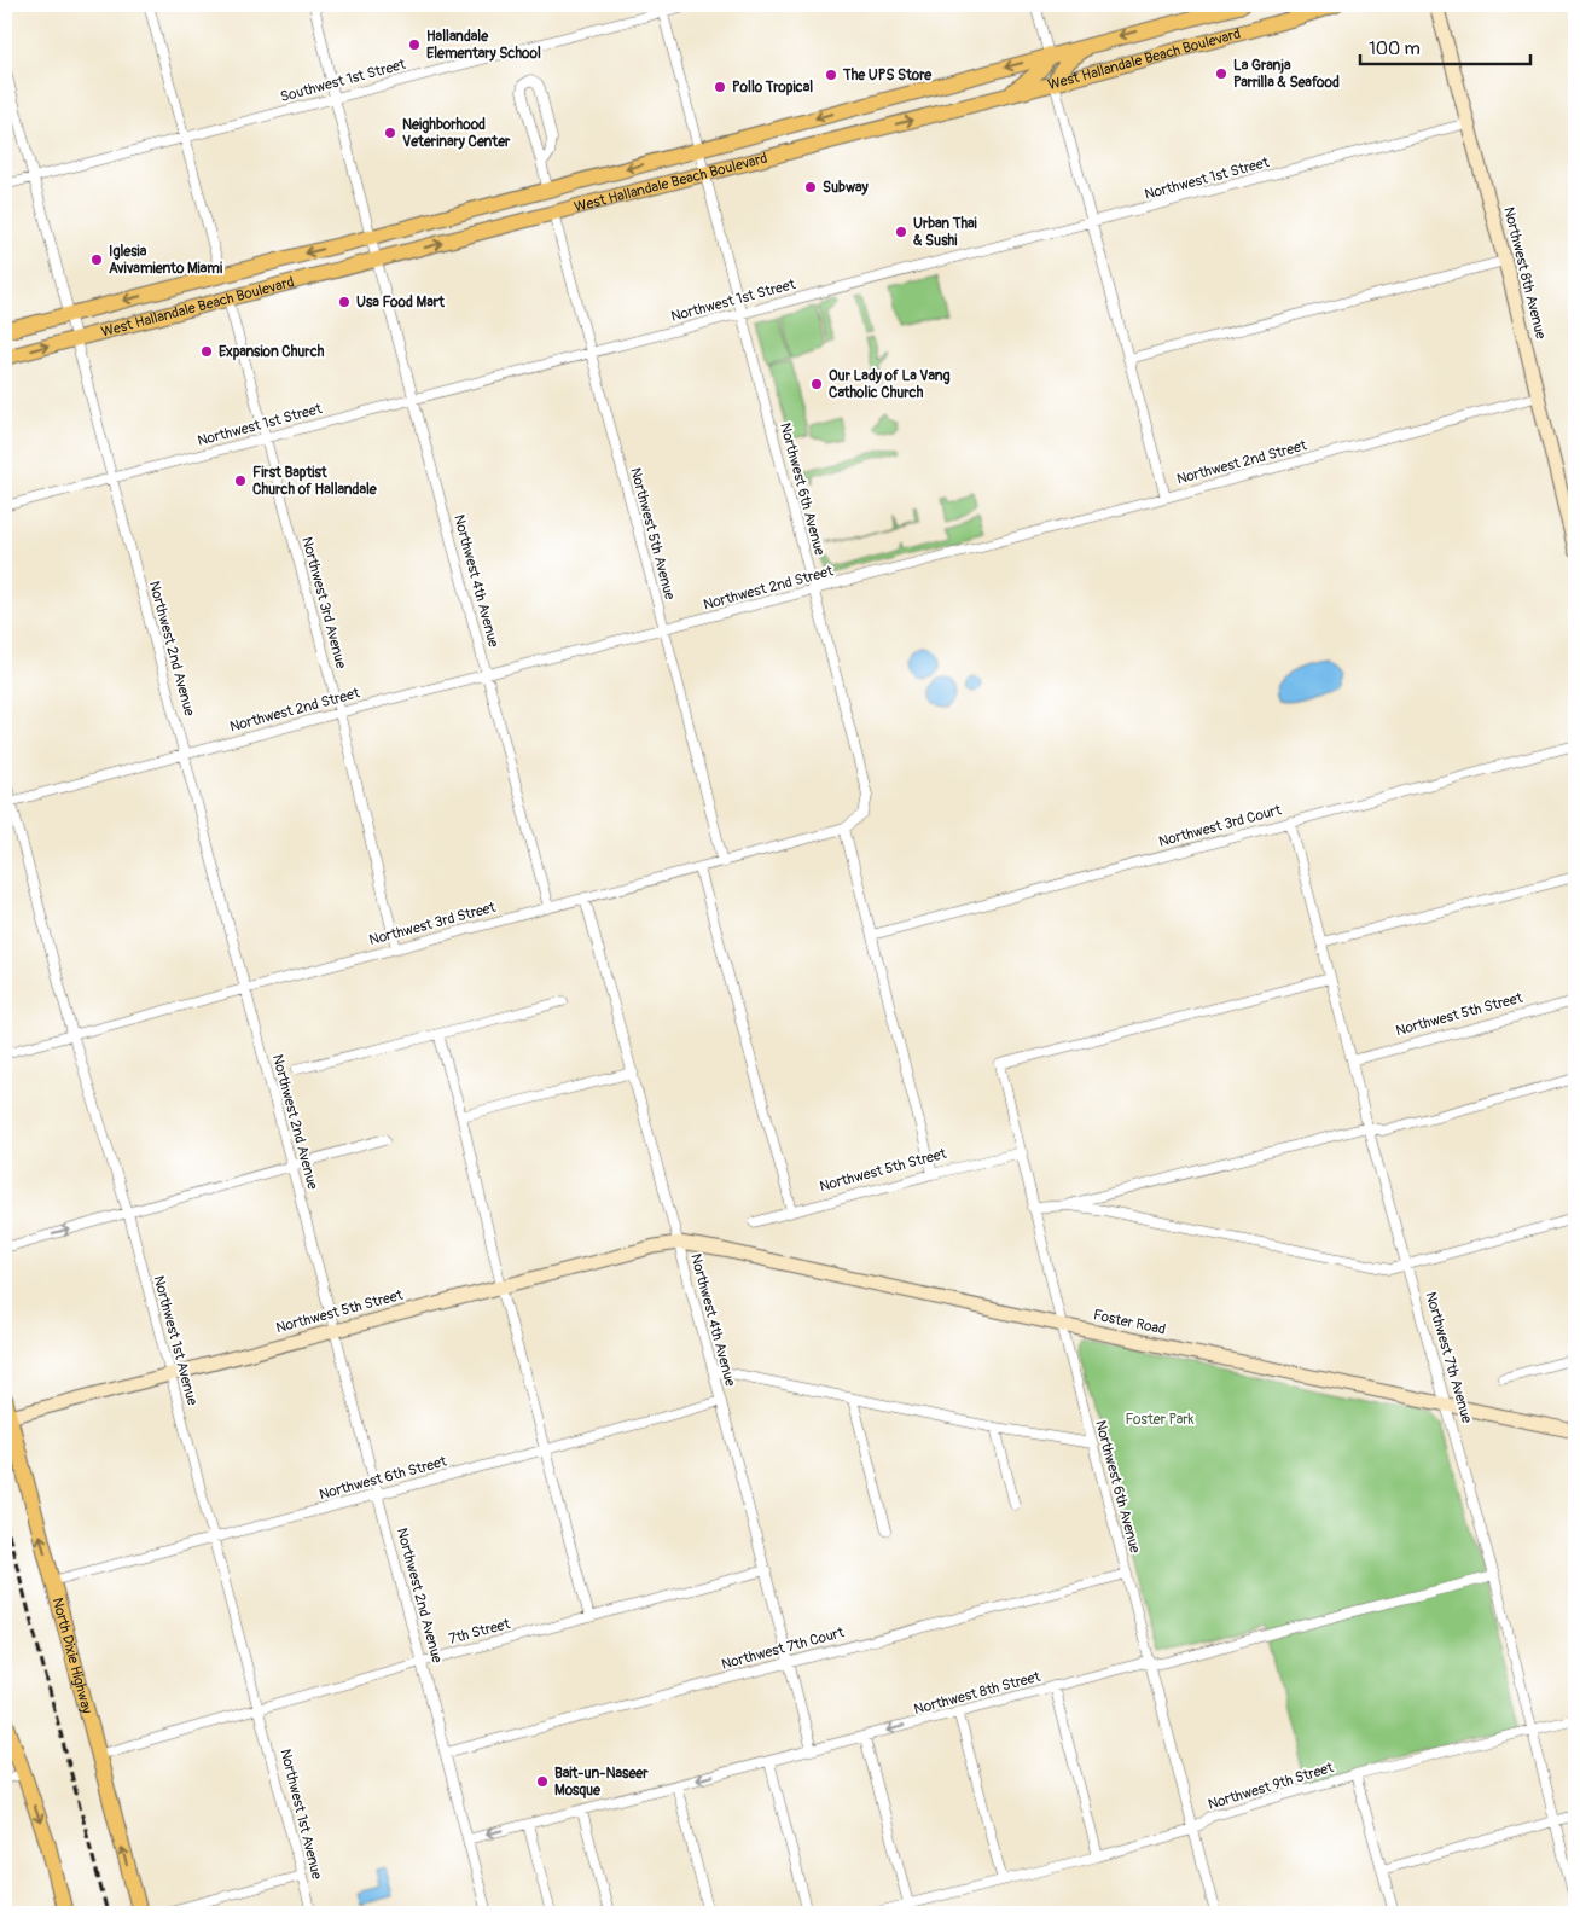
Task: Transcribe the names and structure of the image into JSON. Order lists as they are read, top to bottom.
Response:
{
  "streets": {
    "main road": ["West Hallandale Beach Boulevard", "North Dixie Highway"],
    "street": [
      "Southwest 1st Street",
      "Northwest 1st Street",
      "Northwest 8th Avenue",
      "Northwest 2nd Street",
      "Northwest 6th Avenue",
      "Northwest 5th Avenue",
      "Northwest 4th Avenue",
      "Northwest 3rd Avenue",
      "Northwest 2nd Avenue",
      "Northwest 3rd Court",
      "Northwest 3rd Street",
      "Northwest 5th Street",
      "Foster Road",
      "Northwest 1st Avenue",
      "Northwest 7th Avenue",
      "Northwest 6th Street",
      "7th Street",
      "Northwest 7th Court",
      "Northwest 8th Street",
      "Northwest 9th Street"
    ]
  },
  "crossings": [
    ["West Hallandale Beach Boulevard", "Northwest 6th Avenue"],
    ["West Hallandale Beach Boulevard", "Northwest 5th Avenue"],
    ["West Hallandale Beach Boulevard", "Northwest 4th Avenue"],
    ["West Hallandale Beach Boulevard", "Northwest 3rd Avenue"],
    ["West Hallandale Beach Boulevard", "Northwest 2nd Avenue"],
    ["Southwest 1st Street", "Northwest 6th Avenue"],
    ["Southwest 1st Street", "Northwest 4th Avenue"],
    ["Southwest 1st Street", "Northwest 2nd Avenue"],
    ["Northwest 1st Street", "Northwest 8th Avenue"],
    ["Northwest 1st Street", "Northwest 6th Avenue"],
    ["Northwest 1st Street", "Northwest 5th Avenue"],
    ["Northwest 1st Street", "Northwest 4th Avenue"],
    ["Northwest 1st Street", "Northwest 3rd Avenue"],
    ["Northwest 1st Street", "Northwest 2nd Avenue"],
    ["Northwest 8th Avenue", "Northwest 2nd Street"],
    ["Northwest 2nd Street", "Northwest 6th Avenue"],
    ["Northwest 2nd Street", "Northwest 5th Avenue"],
    ["Northwest 2nd Street", "Northwest 4th Avenue"],
    ["Northwest 2nd Street", "Northwest 3rd Avenue"],
    ["Northwest 2nd Street", "Northwest 2nd Avenue"],
    ["Northwest 2nd Street", "Northwest 1st Avenue"],
    ["Northwest 6th Avenue", "Northwest 3rd Street"],
    ["Northwest 6th Avenue", "Northwest 5th Street"],
    ["Northwest 6th Avenue", "Foster Road"],
    ["Northwest 6th Avenue", "Northwest 7th Avenue"],
    ["Northwest 6th Avenue", "Northwest 7th Court"],
    ["Northwest 6th Avenue", "Northwest 8th Street"],
    ["Northwest 6th Avenue", "Northwest 9th Street"],
    ["Northwest 5th Avenue", "Northwest 3rd Street"],
    ["Northwest 4th Avenue", "Northwest 3rd Street"],
    ["Northwest 4th Avenue", "Northwest 5th Street"],
    ["Northwest 4th Avenue", "Foster Road"],
    ["Northwest 4th Avenue", "Northwest 6th Street"],
    ["Northwest 4th Avenue", "7th Street"],
    ["Northwest 4th Avenue", "Northwest 7th Court"],
    ["Northwest 4th Avenue", "Northwest 8th Street"],
    ["Northwest 3rd Avenue", "Northwest 3rd Street"],
    ["Northwest 2nd Avenue", "Northwest 3rd Street"],
    ["Northwest 2nd Avenue", "Northwest 5th Street"],
    ["Northwest 2nd Avenue", "Northwest 6th Street"],
    ["Northwest 2nd Avenue", "7th Street"],
    ["Northwest 2nd Avenue", "Northwest 7th Court"],
    ["Northwest 2nd Avenue", "Northwest 8th Street"],
    ["Northwest 3rd Court", "Northwest 7th Avenue"],
    ["Northwest 3rd Street", "Northwest 1st Avenue"],
    ["Northwest 5th Street", "Foster Road"],
    ["Northwest 5th Street", "Northwest 1st Avenue"],
    ["Northwest 5th Street", "Northwest 7th Avenue"],
    ["Northwest 5th Street", "North Dixie Highway"],
    ["Foster Road", "Northwest 7th Avenue"],
    ["Northwest 1st Avenue", "Northwest 6th Street"],
    ["Northwest 1st Avenue", "7th Street"],
    ["Northwest 7th Avenue", "Northwest 8th Street"],
    ["Northwest 7th Avenue", "Northwest 9th Street"],
    ["Northwest 6th Street", "North Dixie Highway"],
    ["7th Street", "North Dixie Highway"]
  ],
  "parks": ["Foster Park"],
  "places": [
    "Hallandale Elementary School",
    "La Granja Parrilla & Seafood",
    "The UPS Store",
    "Pollo Tropical",
    "Neighborhood Veterinary Center",
    "Subway",
    "Urban Thai & Sushi",
    "Iglesia Avivamiento Miami",
    "Usa Food Mart",
    "Expansion Church",
    "Our Lady of La Vang Catholic Church",
    "First Baptist Church of Hallandale",
    "Bait-un-Naseer Mosque"
  ],
  "scale_bar": "100 m"
}
